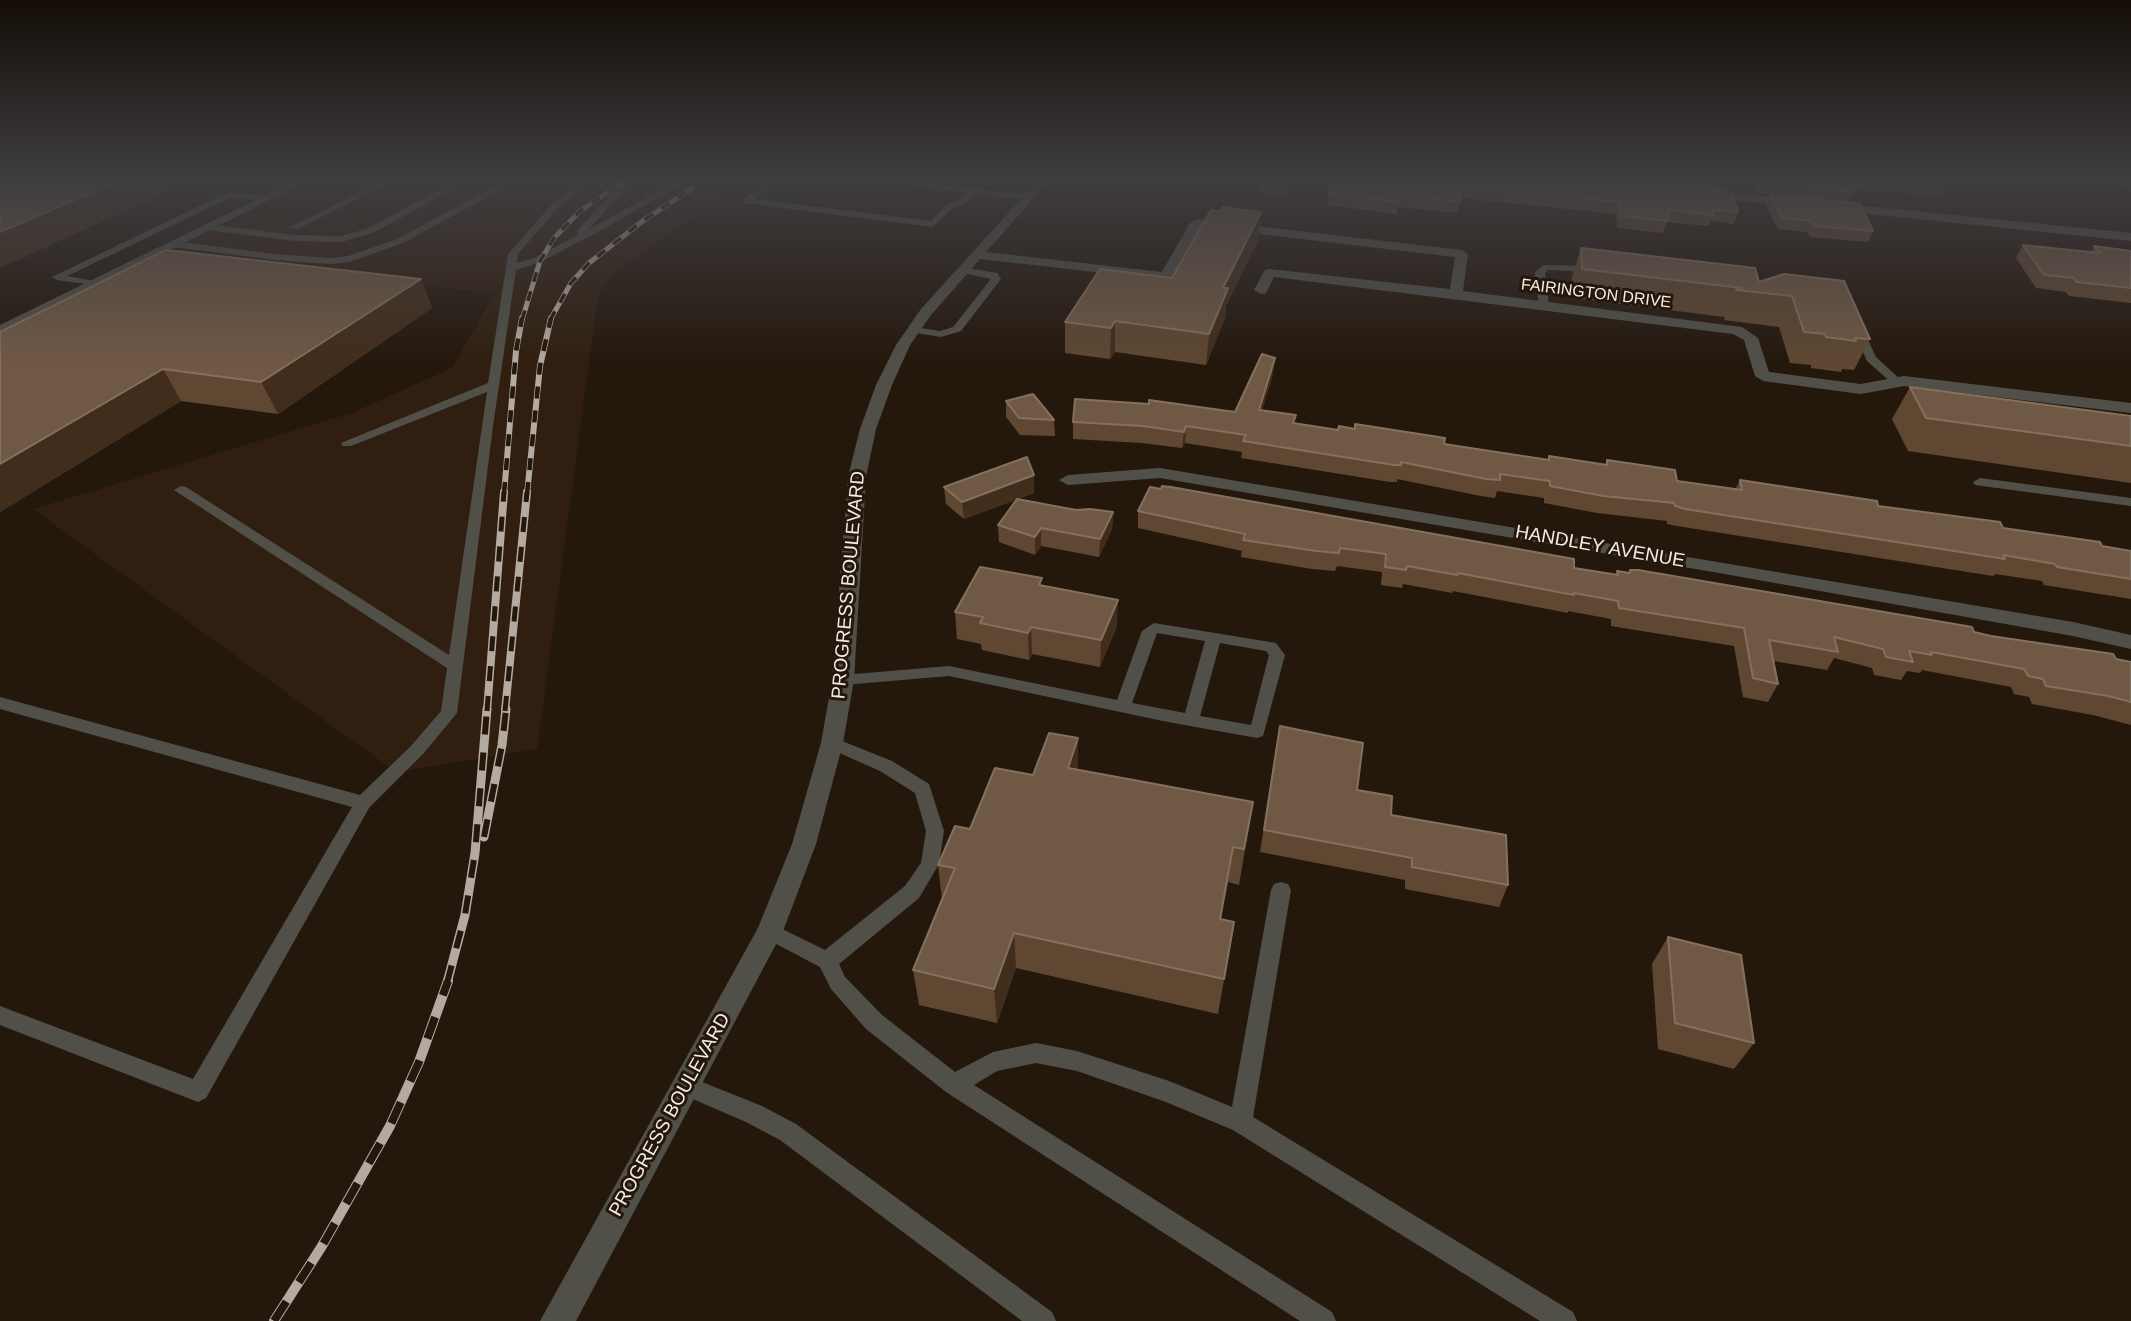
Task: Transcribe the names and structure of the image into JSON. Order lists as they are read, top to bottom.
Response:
{
  "streets": {
    "street": ["FAIRINGTON DRIVE", "HANDLEY AVENUE", "PROGRESS BOULEVARD"]
  }
}
